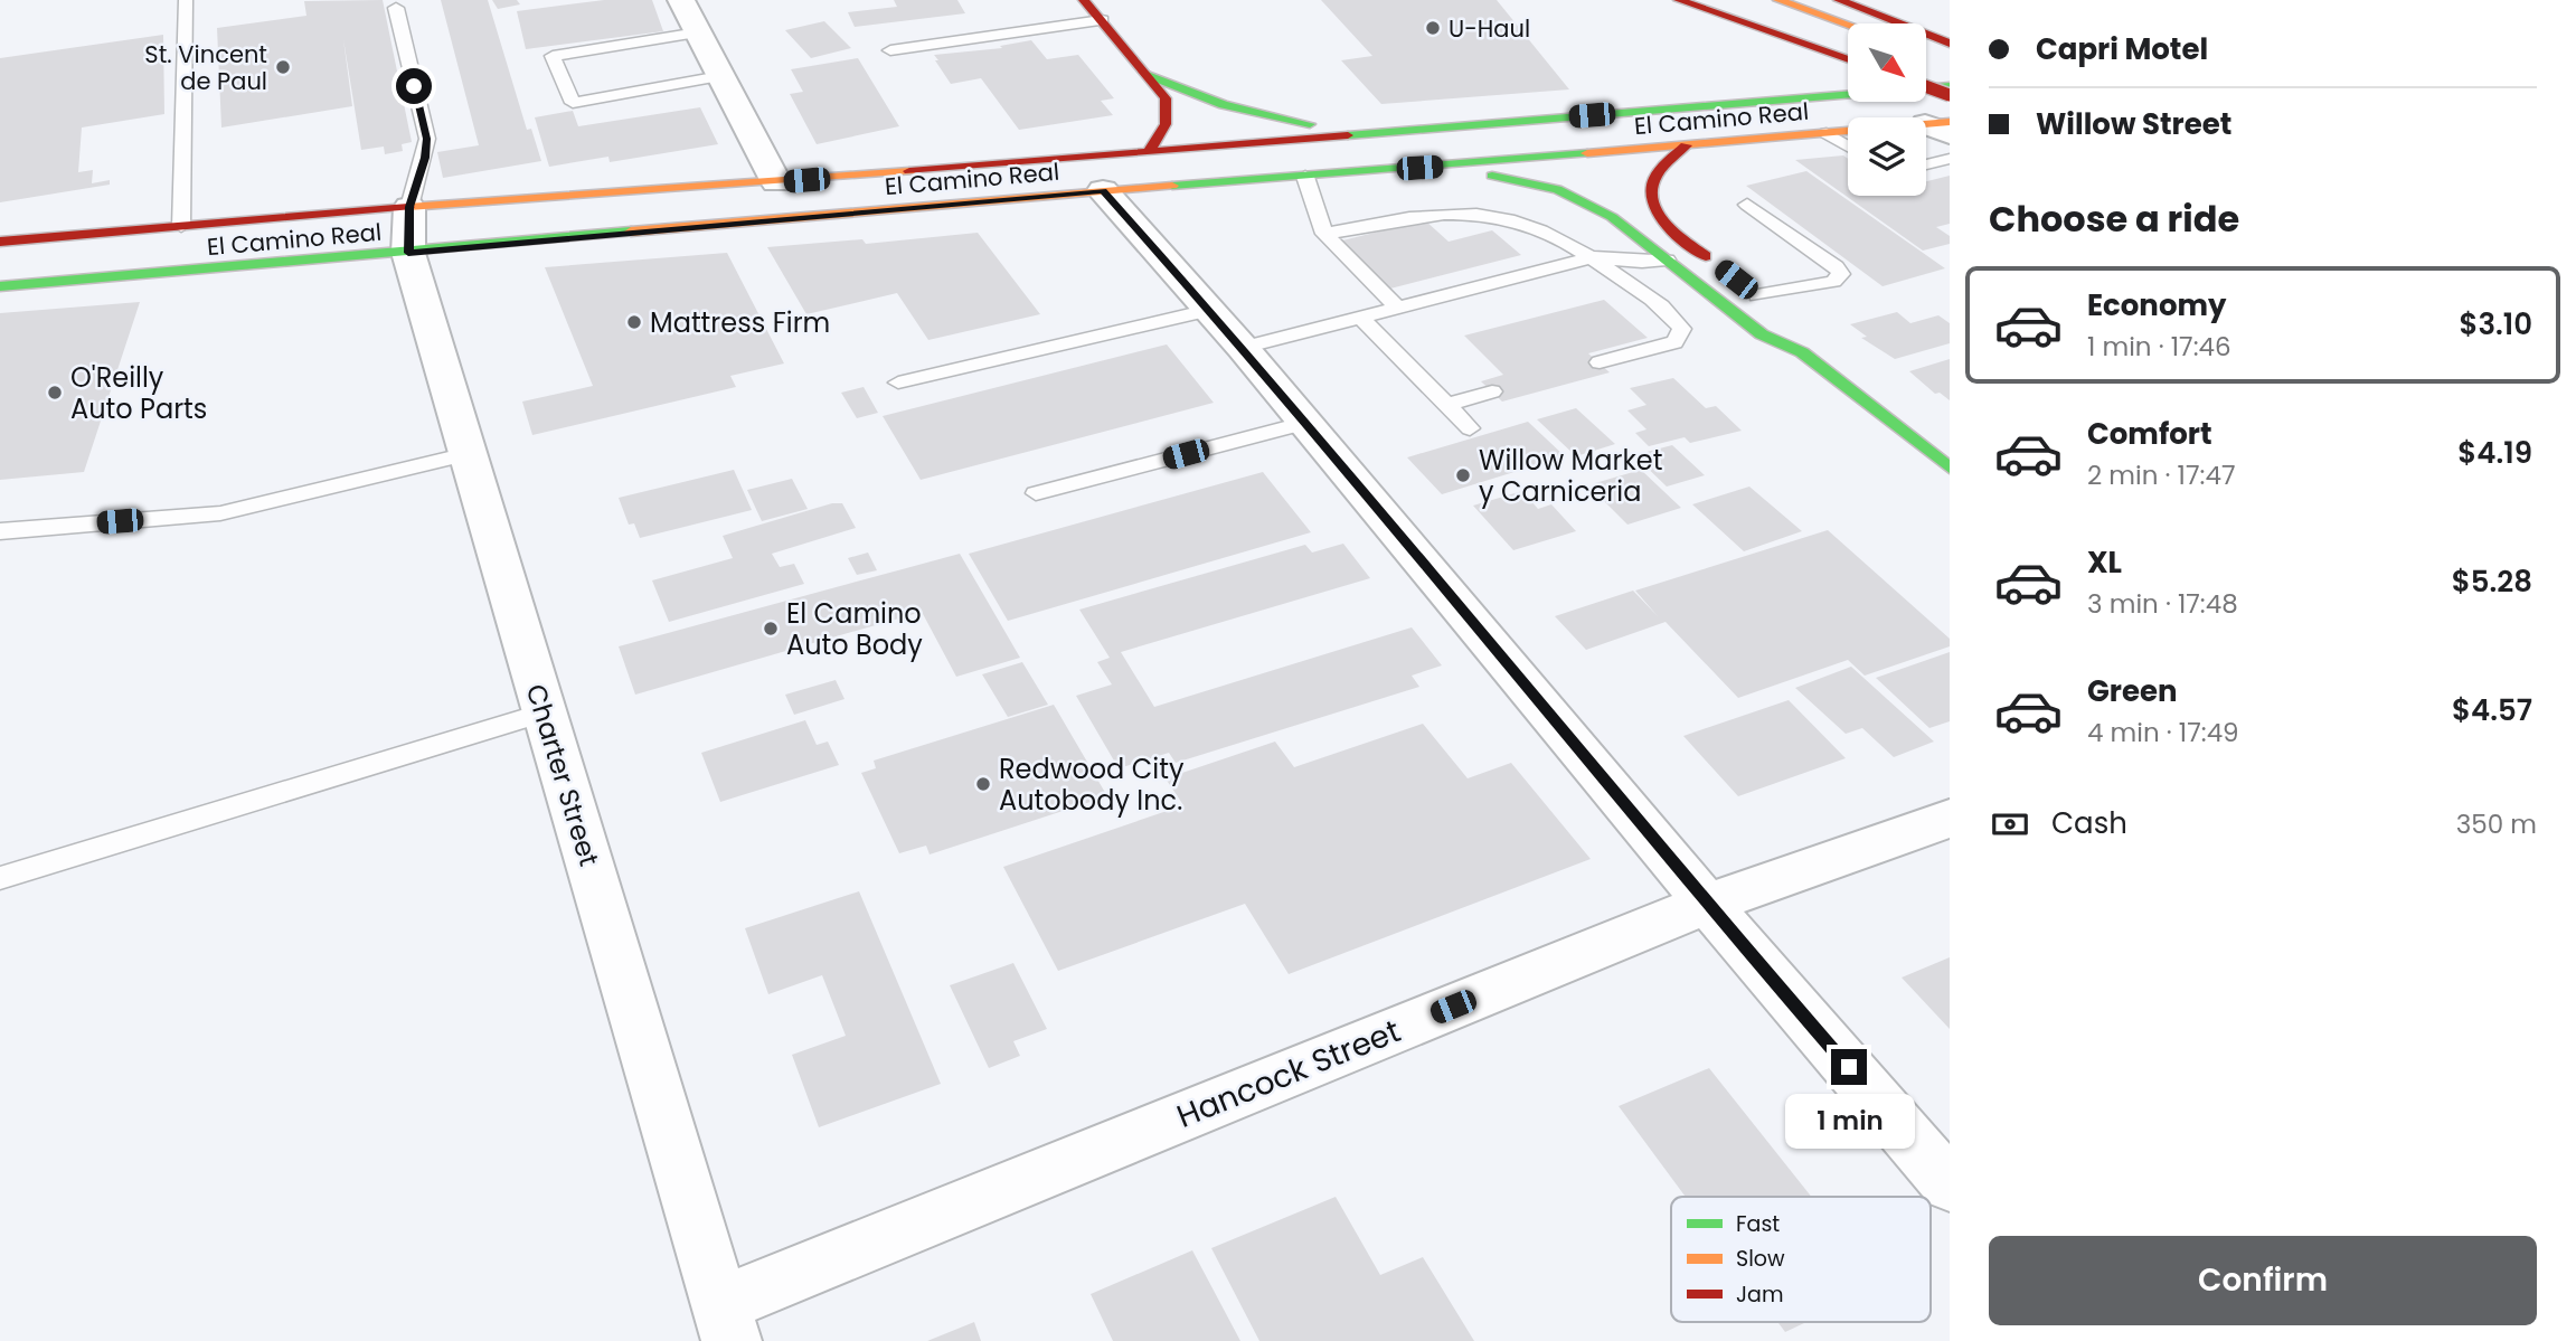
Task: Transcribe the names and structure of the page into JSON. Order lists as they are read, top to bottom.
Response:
{
  "streets": {
    "main road": ["El Camino Real"],
    "street": ["Charter Street", "Hancock Street"]
  },
  "crossings": [
    ["El Camino Real", "Charter Street"],
    ["Charter Street", "Hancock Street"]
  ],
  "places": [
    "U-Haul",
    "St. Vincent de Paul",
    "Mattress Firm",
    "O'Reilly Auto Parts",
    "Willow Market y Carniceria",
    "El Camino Auto Body",
    "Redwood City Autobody Inc."
  ],
  "legend": ["Fast", "Slow", "Jam"],
  "north": "bottom right",
  "page": {
    "banner": ["Capri Motel", "Willow Street"],
    "heading": "Choose a ride",
    "list": [
      {
        "name": "Economy",
        "note": "1 min · 17:46",
        "value": "$3.10"
      },
      {
        "name": "Comfort",
        "note": "2 min · 17:47",
        "value": "$4.19"
      },
      {
        "name": "XL",
        "note": "3 min · 17:48",
        "value": "$5.28"
      },
      {
        "name": "Green",
        "note": "4 min · 17:49",
        "value": "$4.57"
      }
    ],
    "pay": ["Cash", "350 m"],
    "bubble": "1 min",
    "buttons": "Confirm"
  }
}
